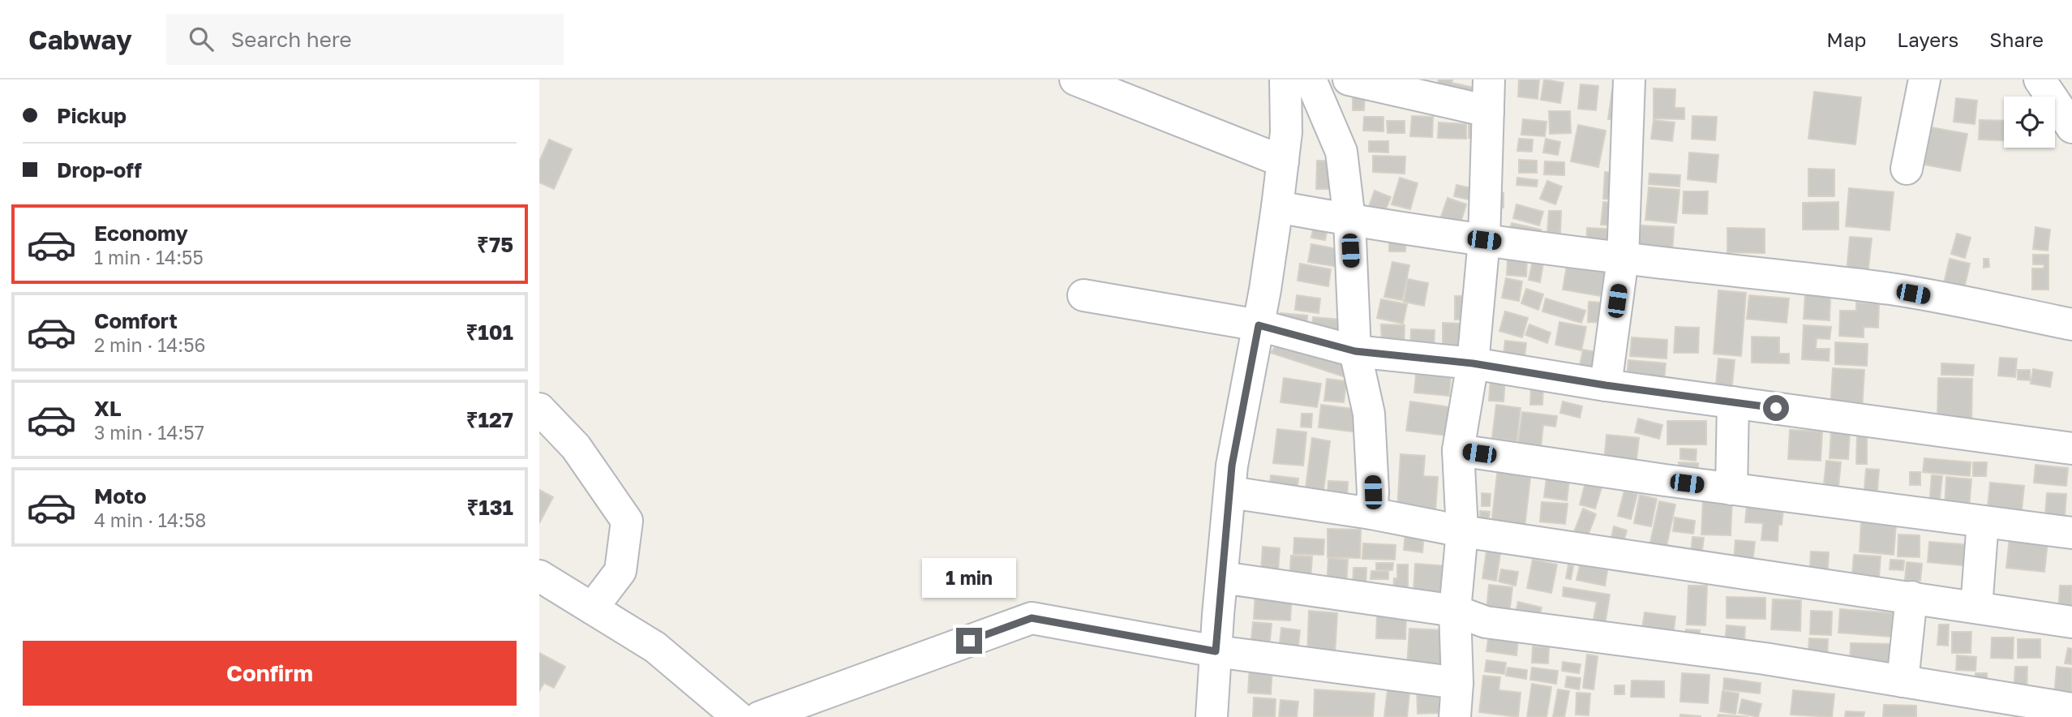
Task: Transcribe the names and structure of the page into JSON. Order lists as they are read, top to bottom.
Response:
{
  "page": {
    "header": "Cabway",
    "search": "Search here",
    "nav": ["Map", "Layers", "Share"],
    "banner": ["Pickup", "Drop-off"],
    "list": [
      {
        "name": "Economy",
        "note": "1 min · 14:55",
        "value": "₹75"
      },
      {
        "name": "Comfort",
        "note": "2 min · 14:56",
        "value": "₹101"
      },
      {
        "name": "XL",
        "note": "3 min · 14:57",
        "value": "₹127"
      },
      {
        "name": "Moto",
        "note": "4 min · 14:58",
        "value": "₹131"
      }
    ],
    "bubble": "1 min",
    "buttons": "Confirm"
  }
}
